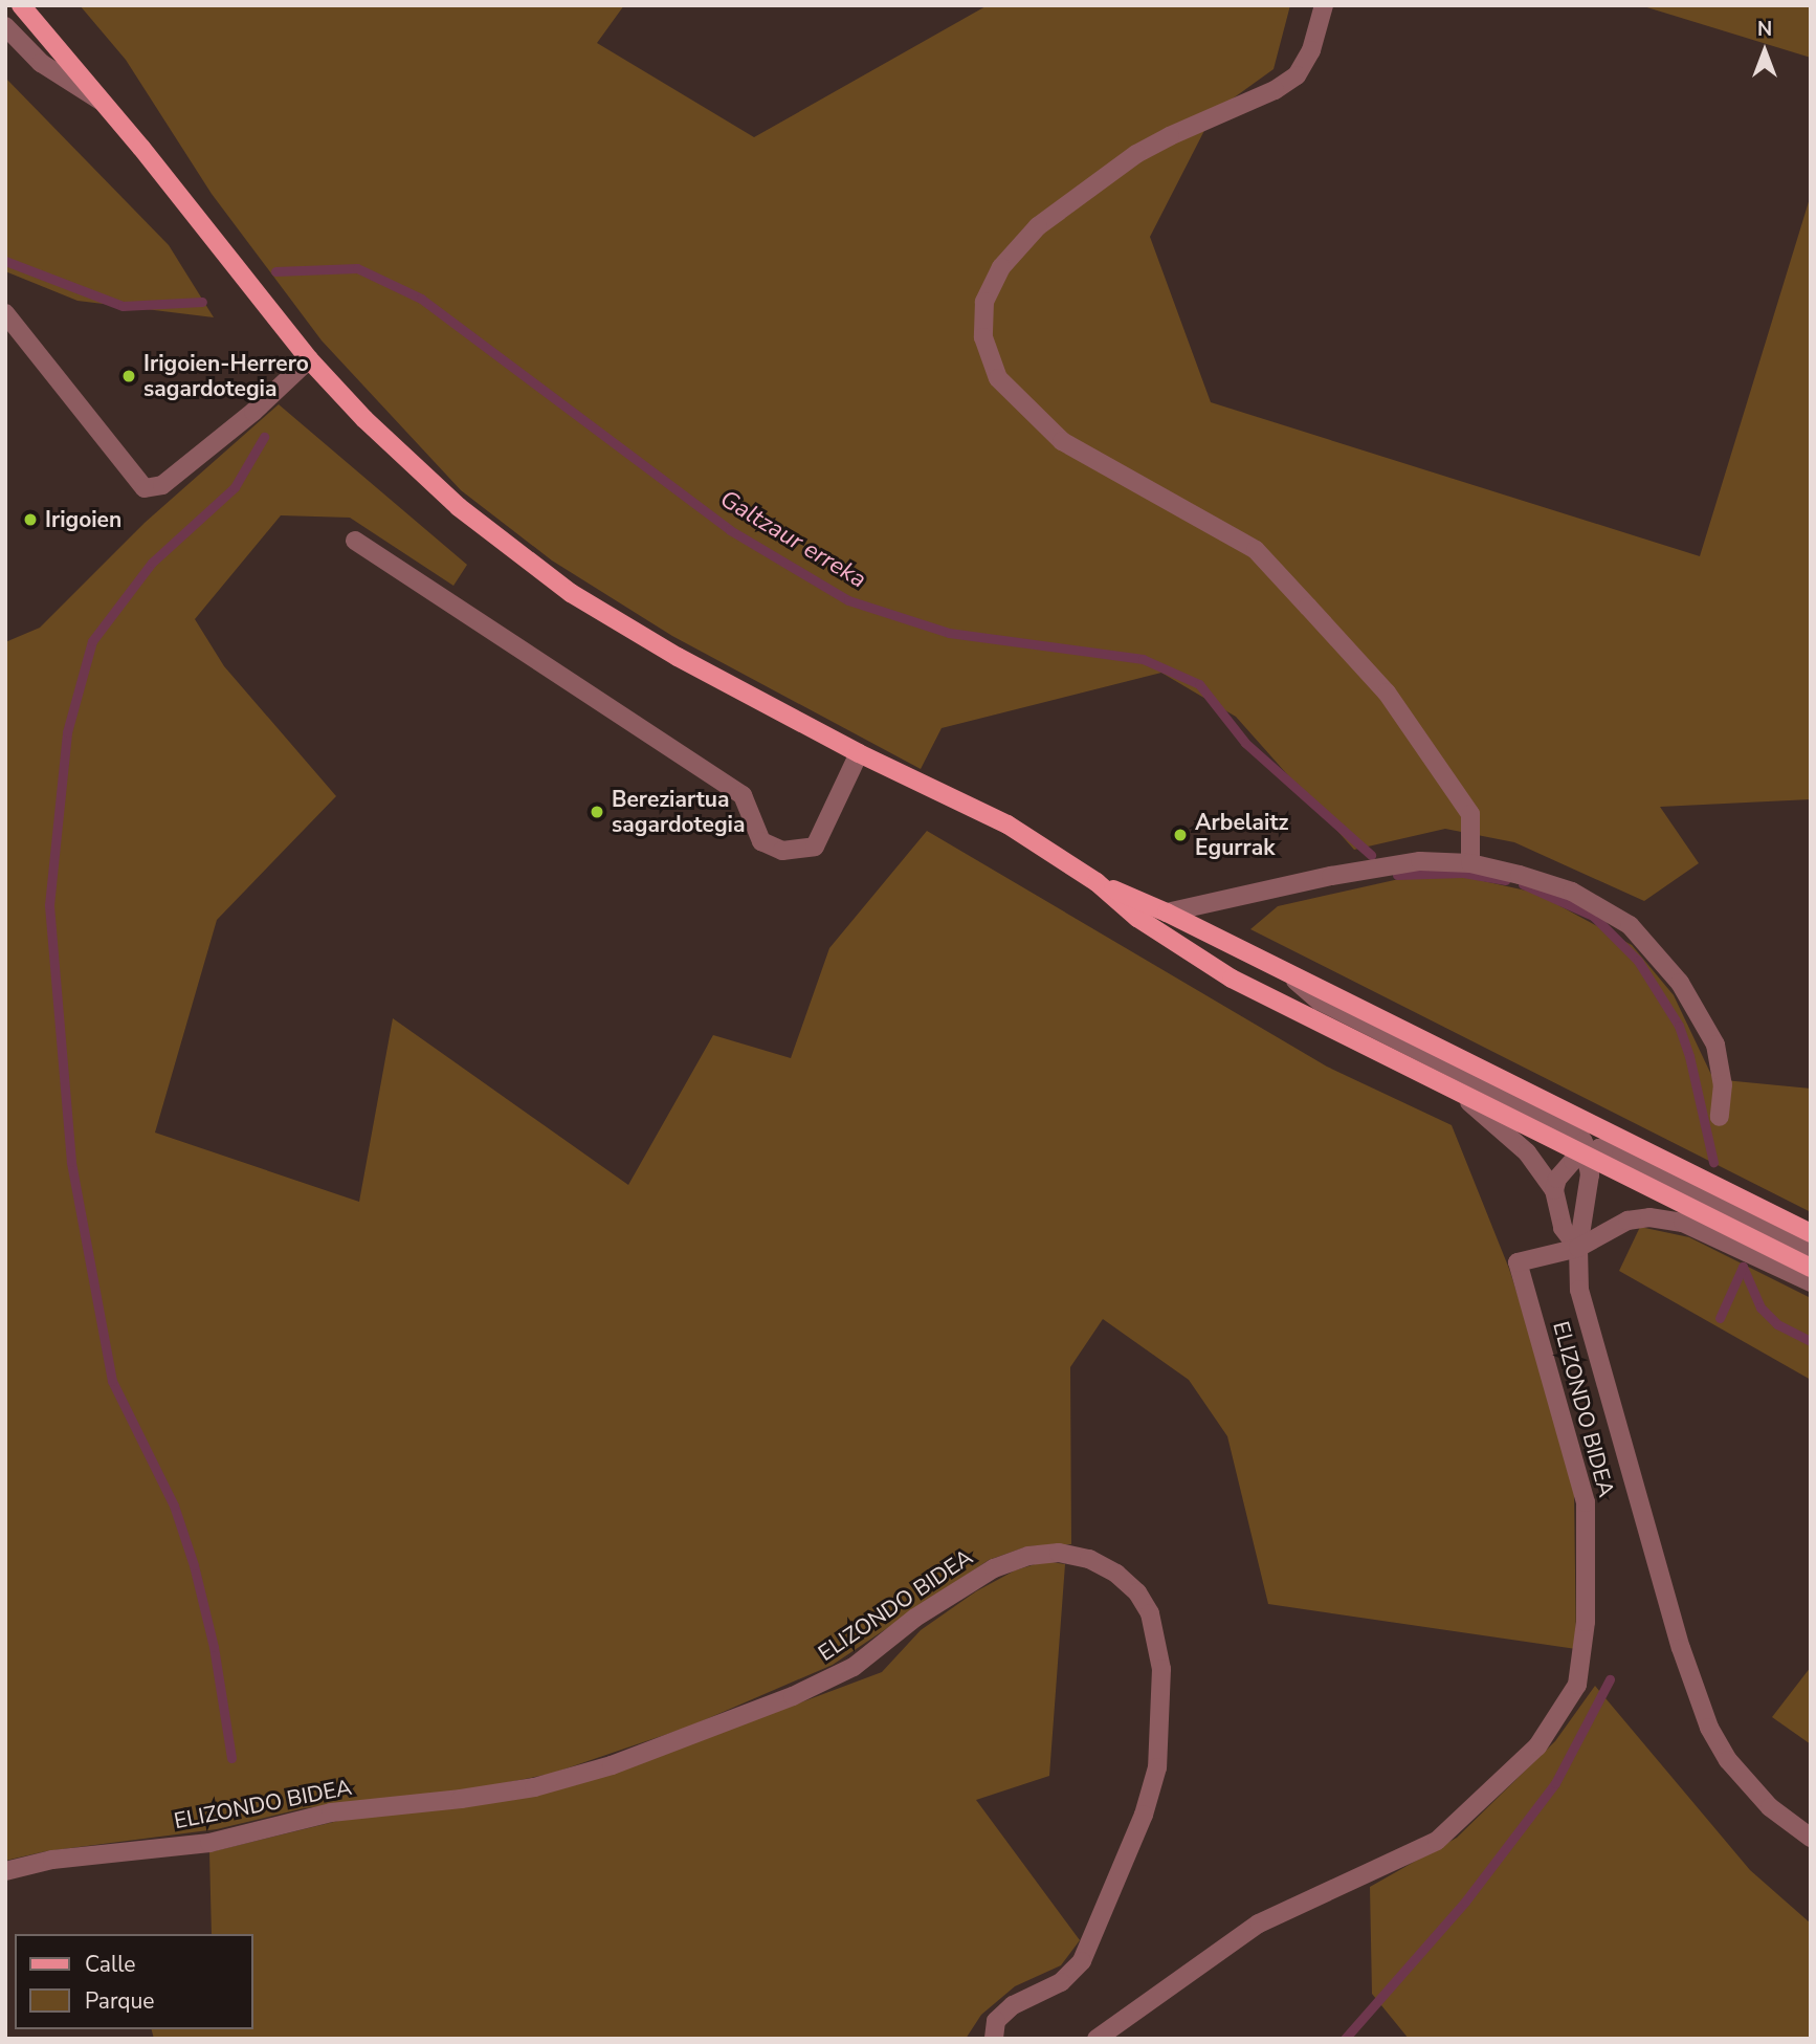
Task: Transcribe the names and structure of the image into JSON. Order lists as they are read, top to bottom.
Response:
{
  "streets": {
    "street": ["ELIZONDO BIDEA"]
  },
  "water": ["Galtzaur erreka"],
  "places": [
    "Irigoien-Herrero sagardotegia",
    "Irigoien",
    "Bereziartua sagardotegia",
    "Arbelaitz Egurrak"
  ],
  "legend": ["Calle", "Parque"],
  "north": "top"
}
